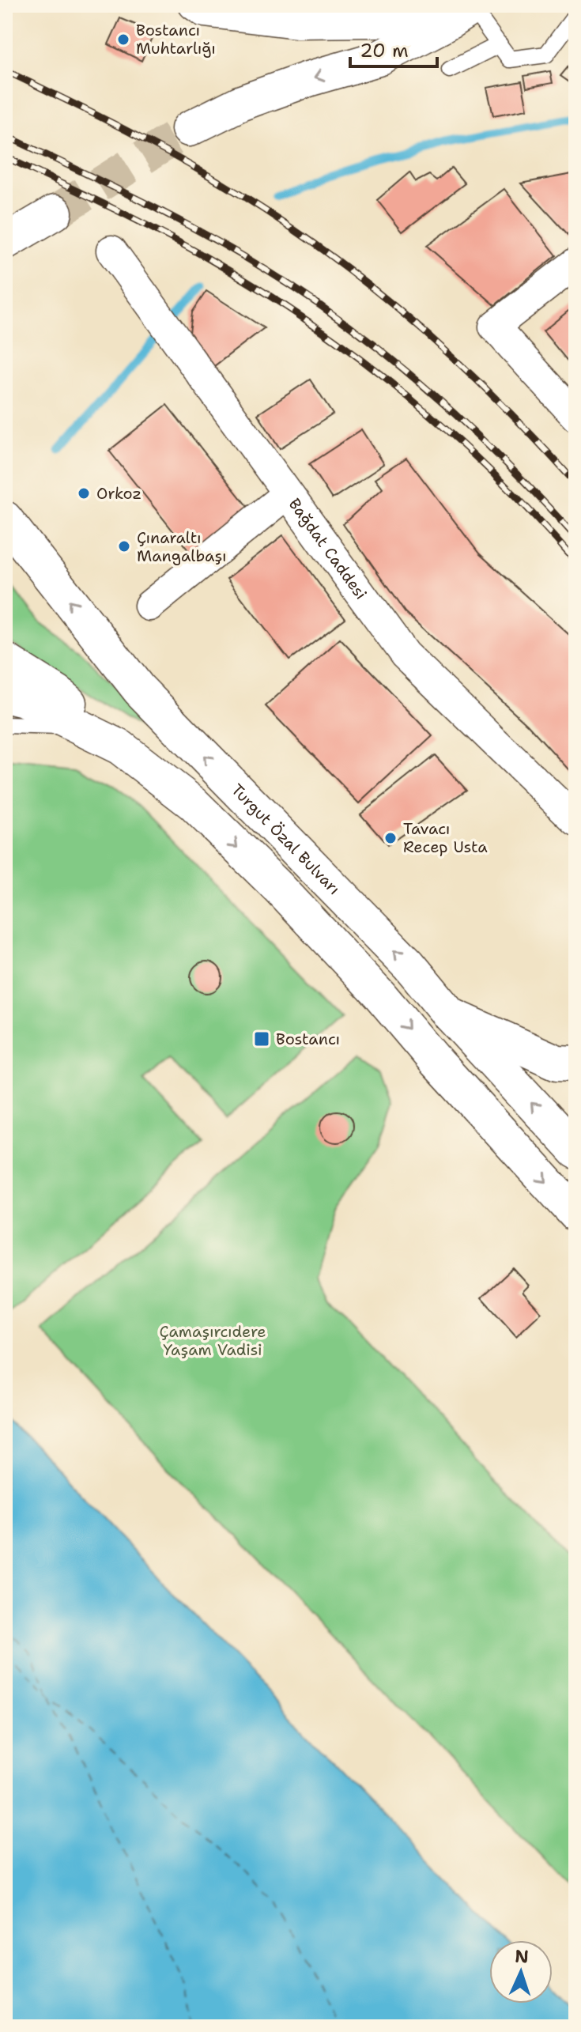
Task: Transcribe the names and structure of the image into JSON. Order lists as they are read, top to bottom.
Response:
{
  "streets": {
    "main road": ["Turgut Özal Bulvarı"],
    "street": ["Bağdat Caddesi"]
  },
  "parks": ["Çamaşırcıdere Yaşam Vadisi"],
  "places": {
    "other": [
      "Bostancı Muhtarlığı",
      "Orkoz",
      "Çınaraltı Mangalbaşı",
      "Tavacı Recep Usta"
    ],
    "transit": ["Bostancı"]
  },
  "scale_bar": "20 m",
  "north": "top"
}
